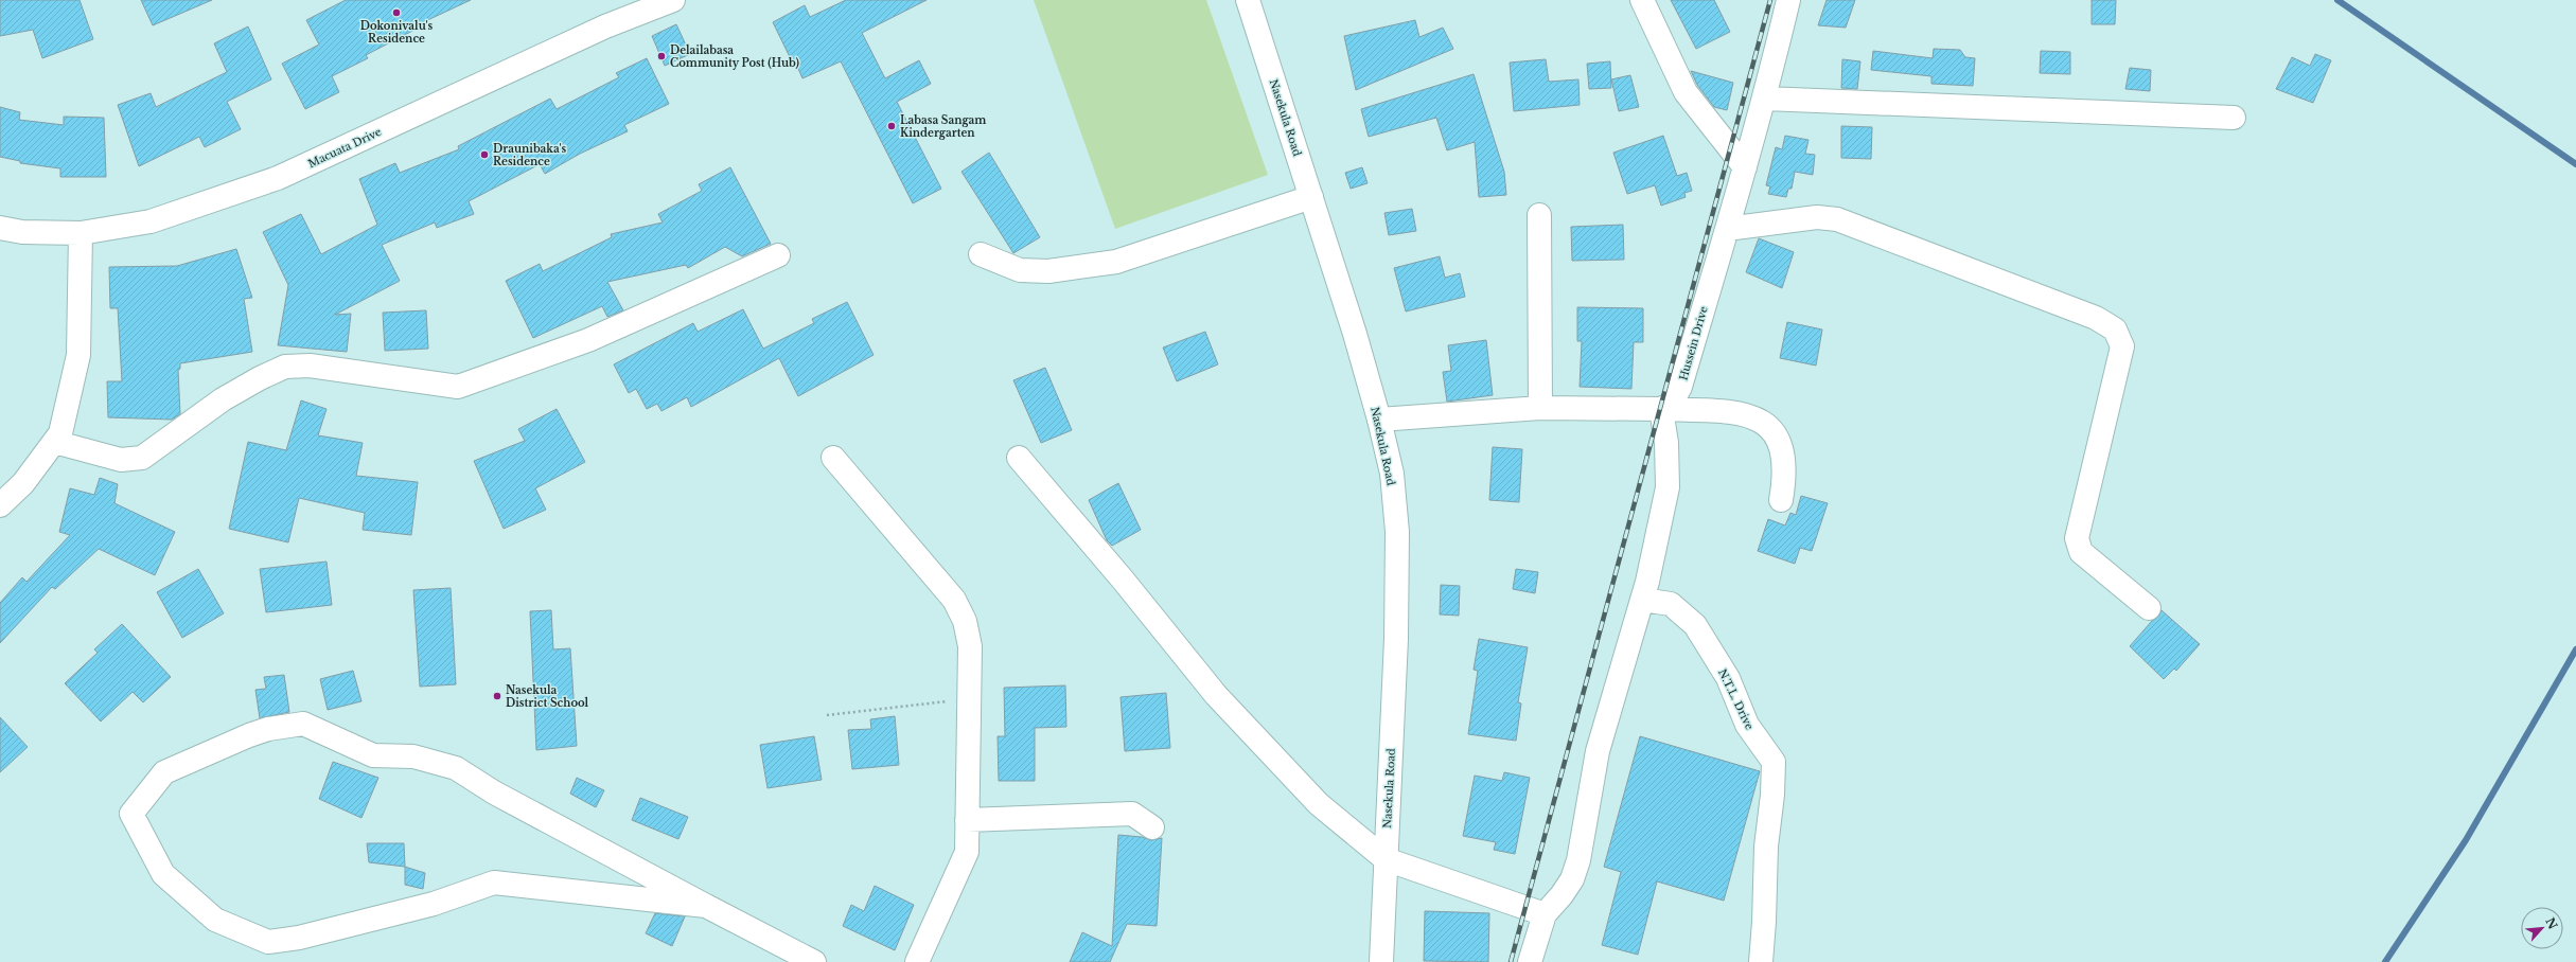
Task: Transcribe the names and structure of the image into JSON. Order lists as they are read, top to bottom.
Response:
{
  "streets": {
    "street": [
      "Nasekula Road",
      "Macuata Drive",
      "Hussein Drive",
      "N.T.L. Drive"
    ]
  },
  "places": [
    "Dokonivalu's Residence",
    "Delailabasa Community Post (Hub)",
    "Labasa Sangam Kindergarten",
    "Draunibaka's Residence",
    "Nasekula District School"
  ],
  "north": "top right"
}
